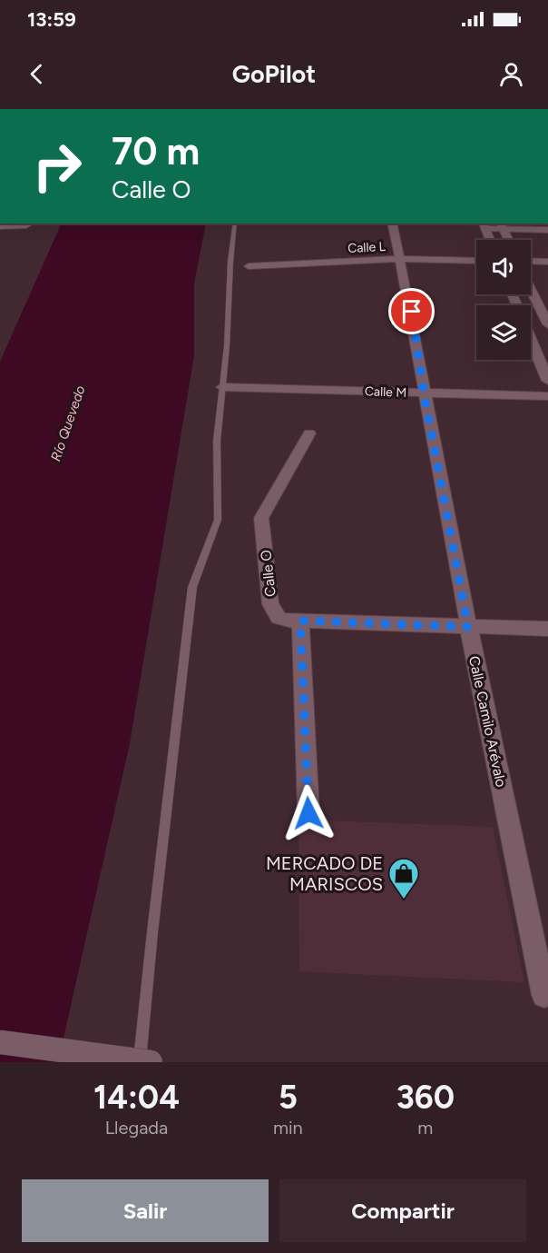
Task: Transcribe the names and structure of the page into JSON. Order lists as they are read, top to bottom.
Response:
{
  "streets": {
    "street": [
      "Calle L",
      "Calle M",
      "Calle O",
      "Calle Camilo Arévalo"
    ]
  },
  "crossings": [
    ["Calle L", "Calle Camilo Arévalo"],
    ["Calle M", "Calle Camilo Arévalo"],
    ["Calle O", "Calle Camilo Arévalo"]
  ],
  "water": ["Río Quevedo"],
  "places": {
    "shop": ["MERCADO DE MARISCOS"]
  },
  "page": {
    "status": "13:59",
    "header": "GoPilot",
    "turn": ["70 m", "Calle O"],
    "eta": [
      "14:04",
      "Llegada",
      "5",
      "min",
      "360",
      "m"
    ],
    "buttons": ["Salir", "Compartir"]
  }
}
